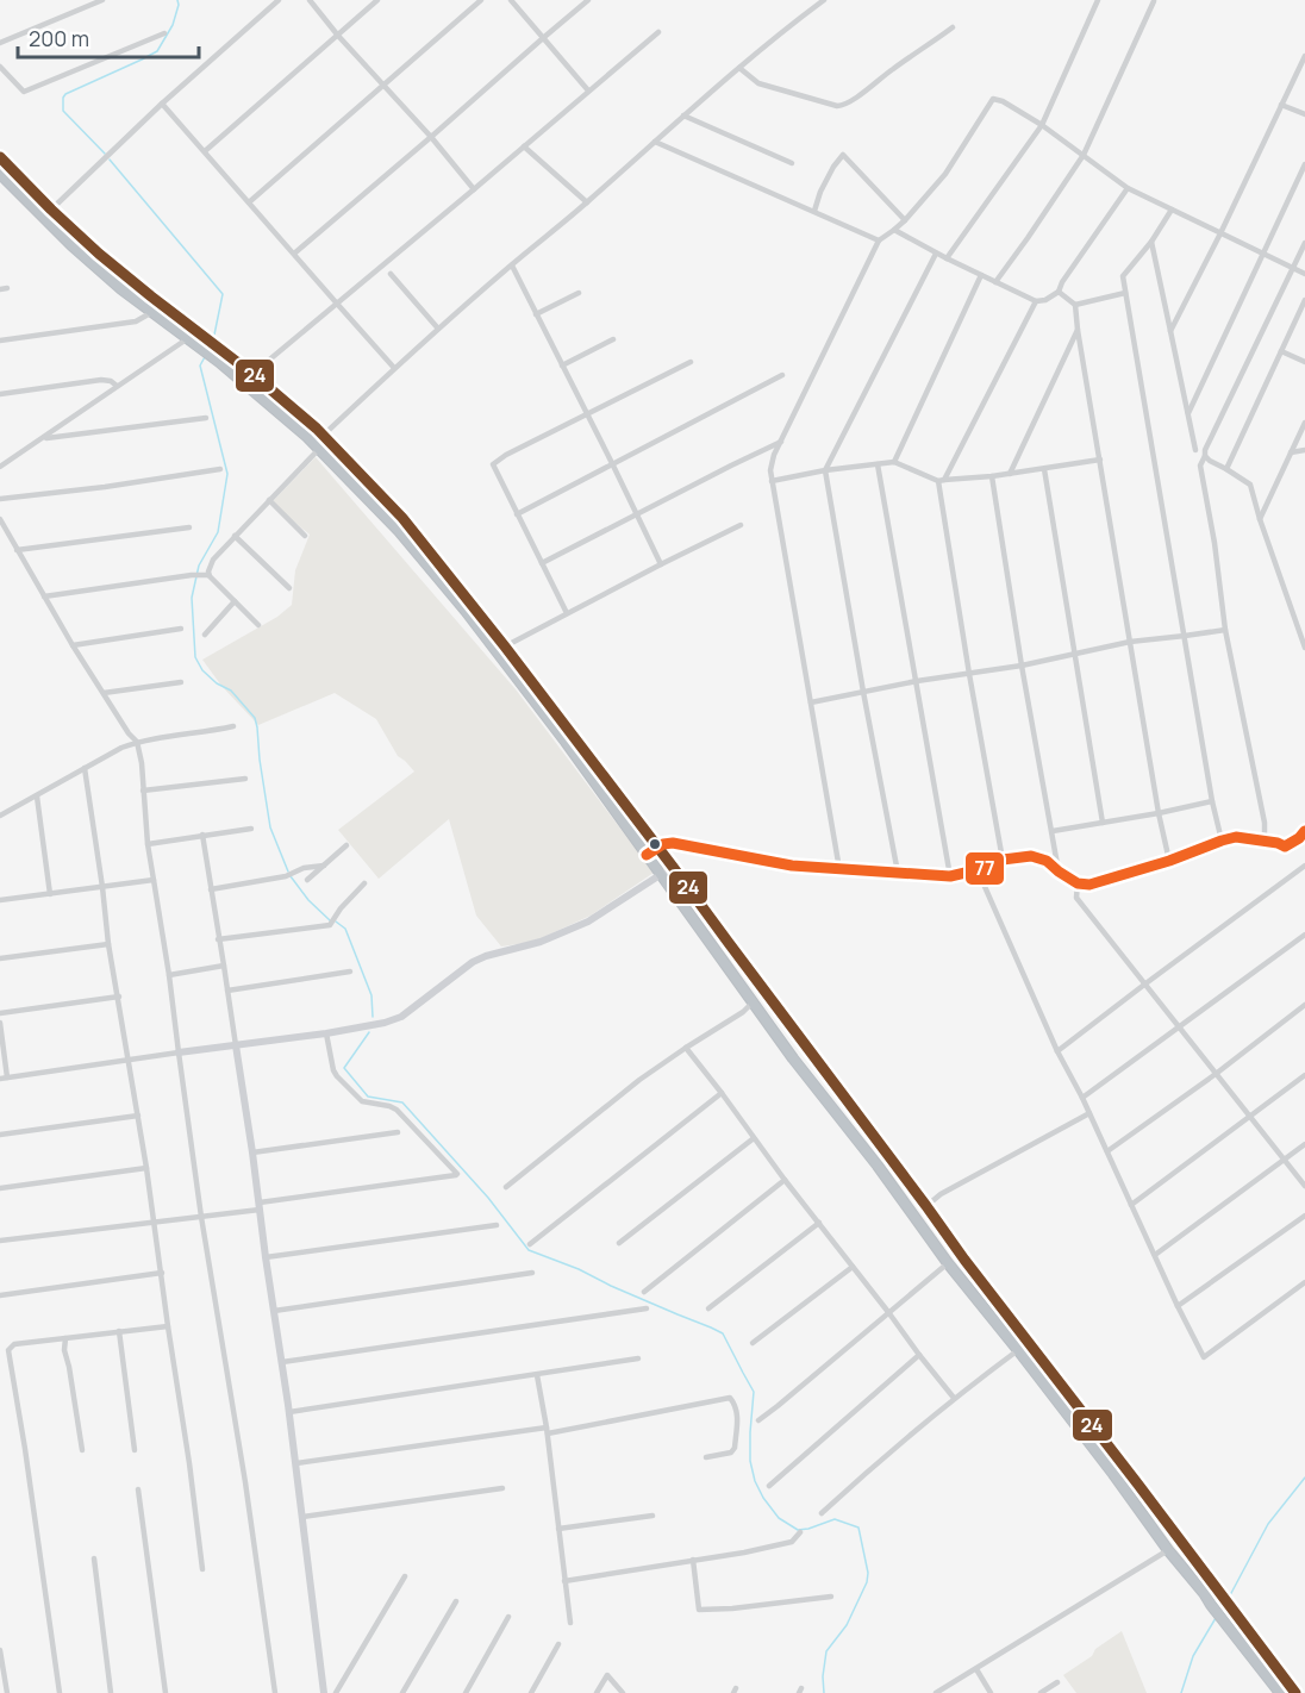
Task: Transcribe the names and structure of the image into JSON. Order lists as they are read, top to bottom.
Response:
{
  "lines": ["transit line 24", "transit line 77"],
  "scale_bar": "200 m"
}
